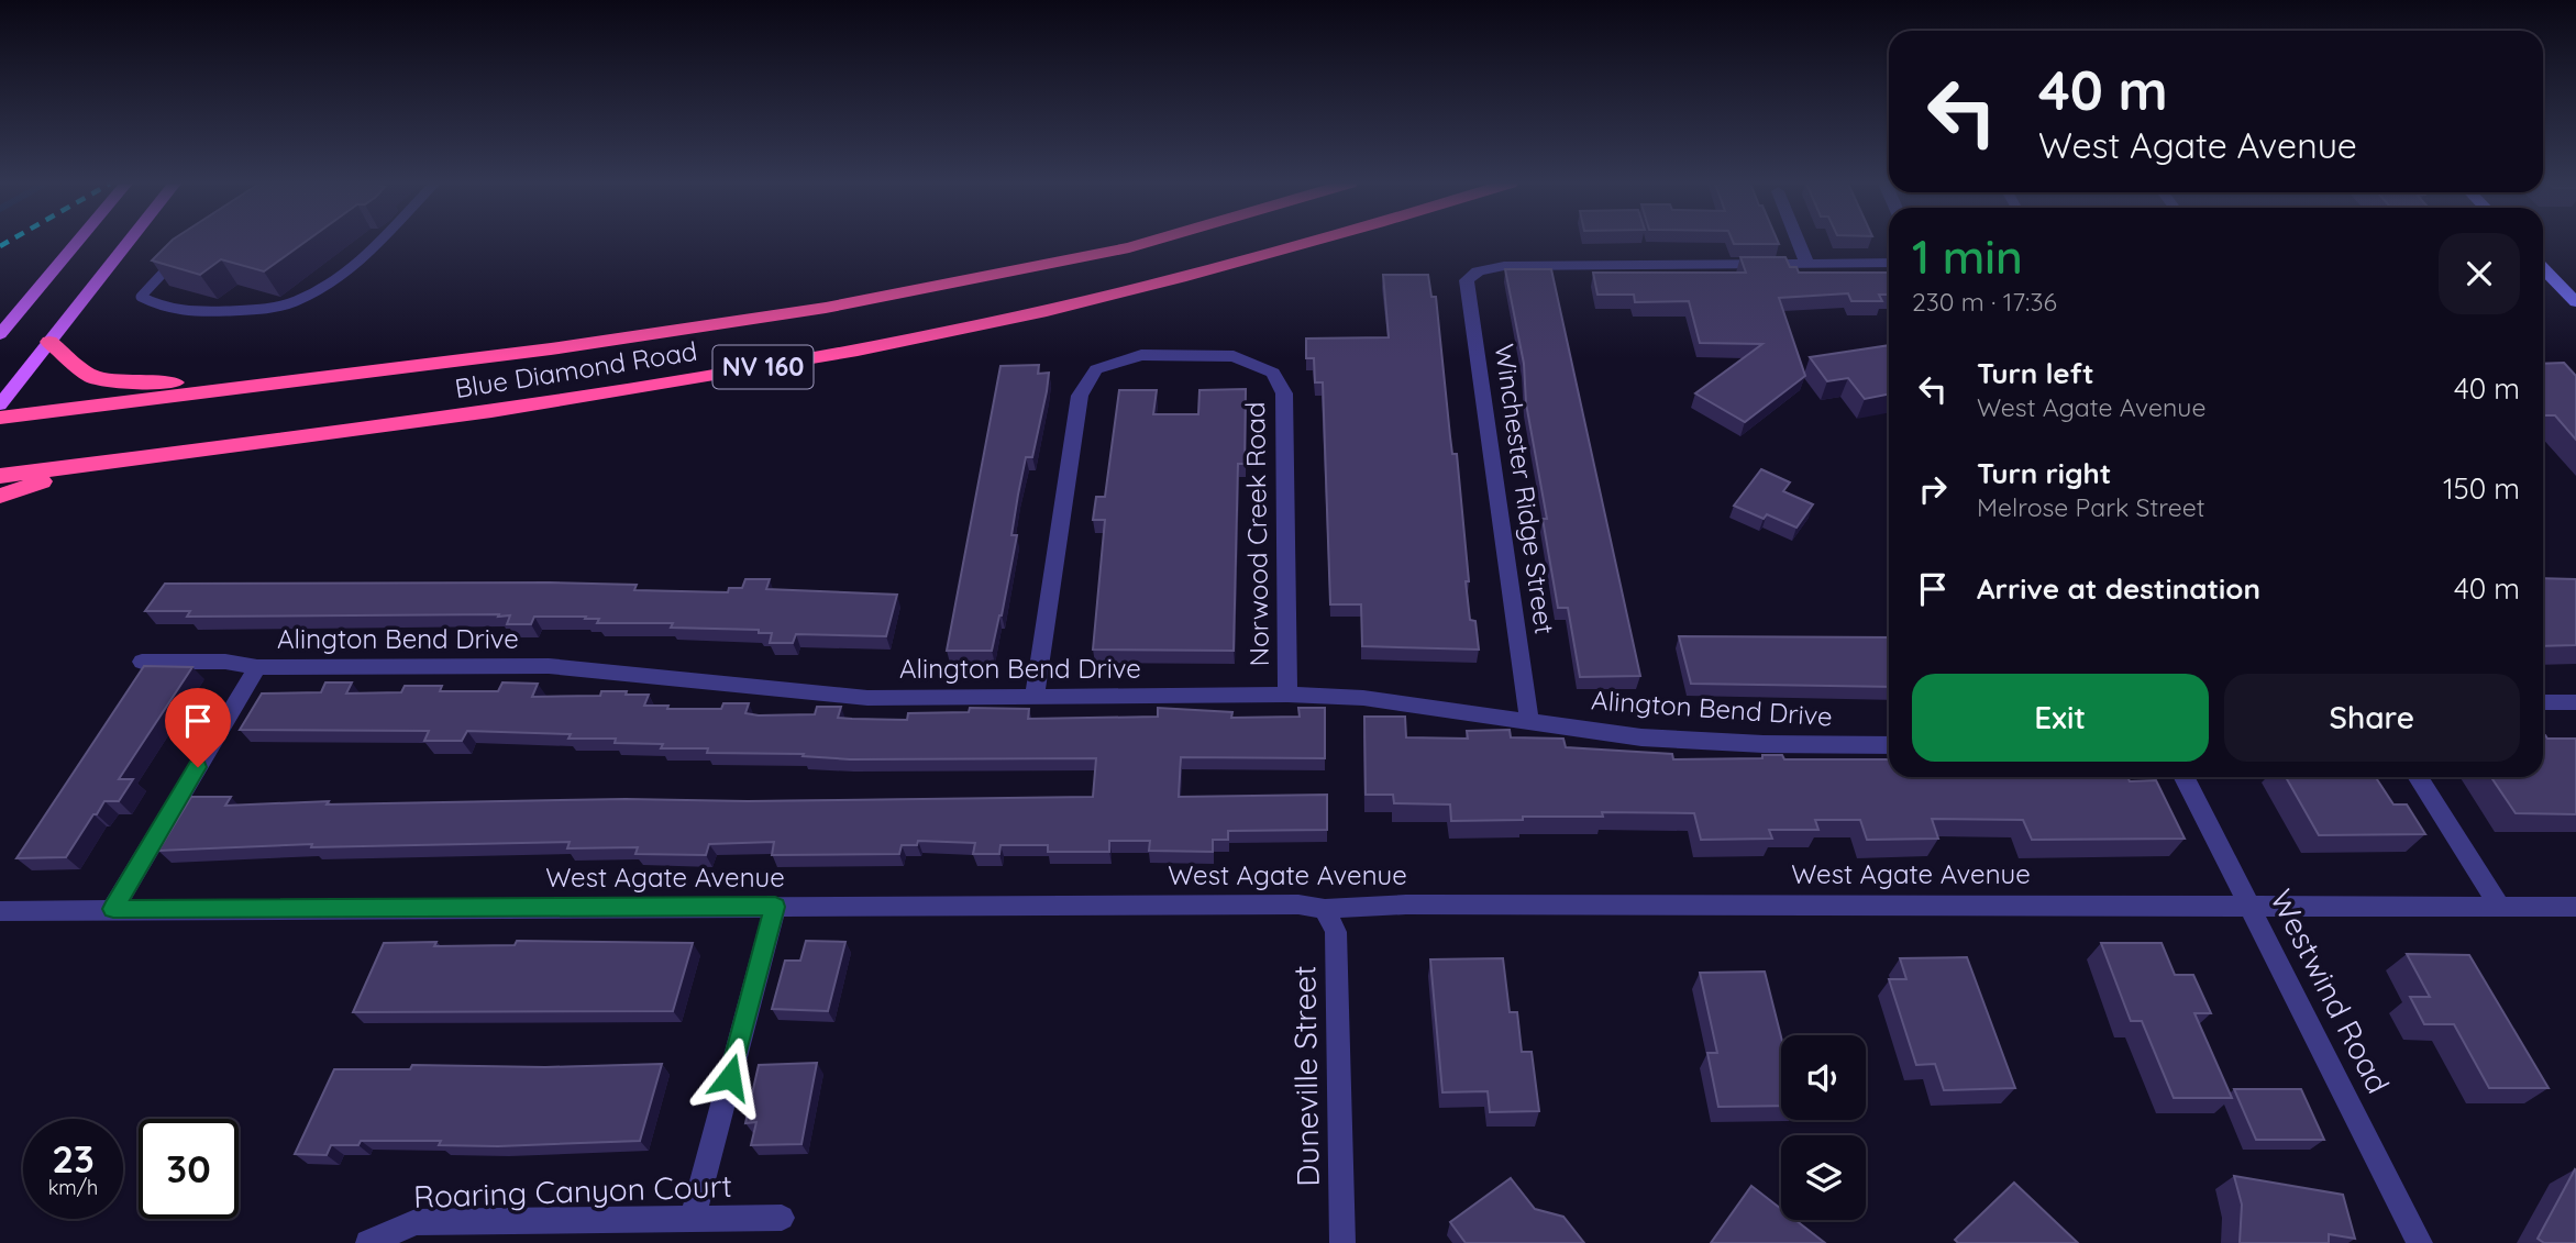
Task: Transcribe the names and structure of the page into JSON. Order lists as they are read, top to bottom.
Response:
{
  "streets": {
    "highway": ["NV 160", "Blue Diamond Road"],
    "street": [
      "Winchester Ridge Street",
      "Norwood Creek Road",
      "Alington Bend Drive",
      "West Agate Avenue",
      "Westwind Road",
      "Duneville Street",
      "Roaring Canyon Court"
    ]
  },
  "crossings": [
    ["Winchester Ridge Street", "Alington Bend Drive"],
    ["Norwood Creek Road", "Alington Bend Drive"],
    ["West Agate Avenue", "Westwind Road"],
    ["West Agate Avenue", "Duneville Street"]
  ],
  "page": {
    "turn": ["40 m", "West Agate Avenue"],
    "heading": ["1 min", "230 m · 17:36"],
    "list": [
      {
        "name": "Turn left",
        "note": "West Agate Avenue",
        "value": "40 m"
      },
      {
        "name": "Turn right",
        "note": "Melrose Park Street",
        "value": "150 m"
      },
      {
        "name": "Arrive at destination",
        "value": "40 m"
      }
    ],
    "buttons": ["Exit", "Share"],
    "speed": "23 km/h",
    "limit": "30"
  }
}
